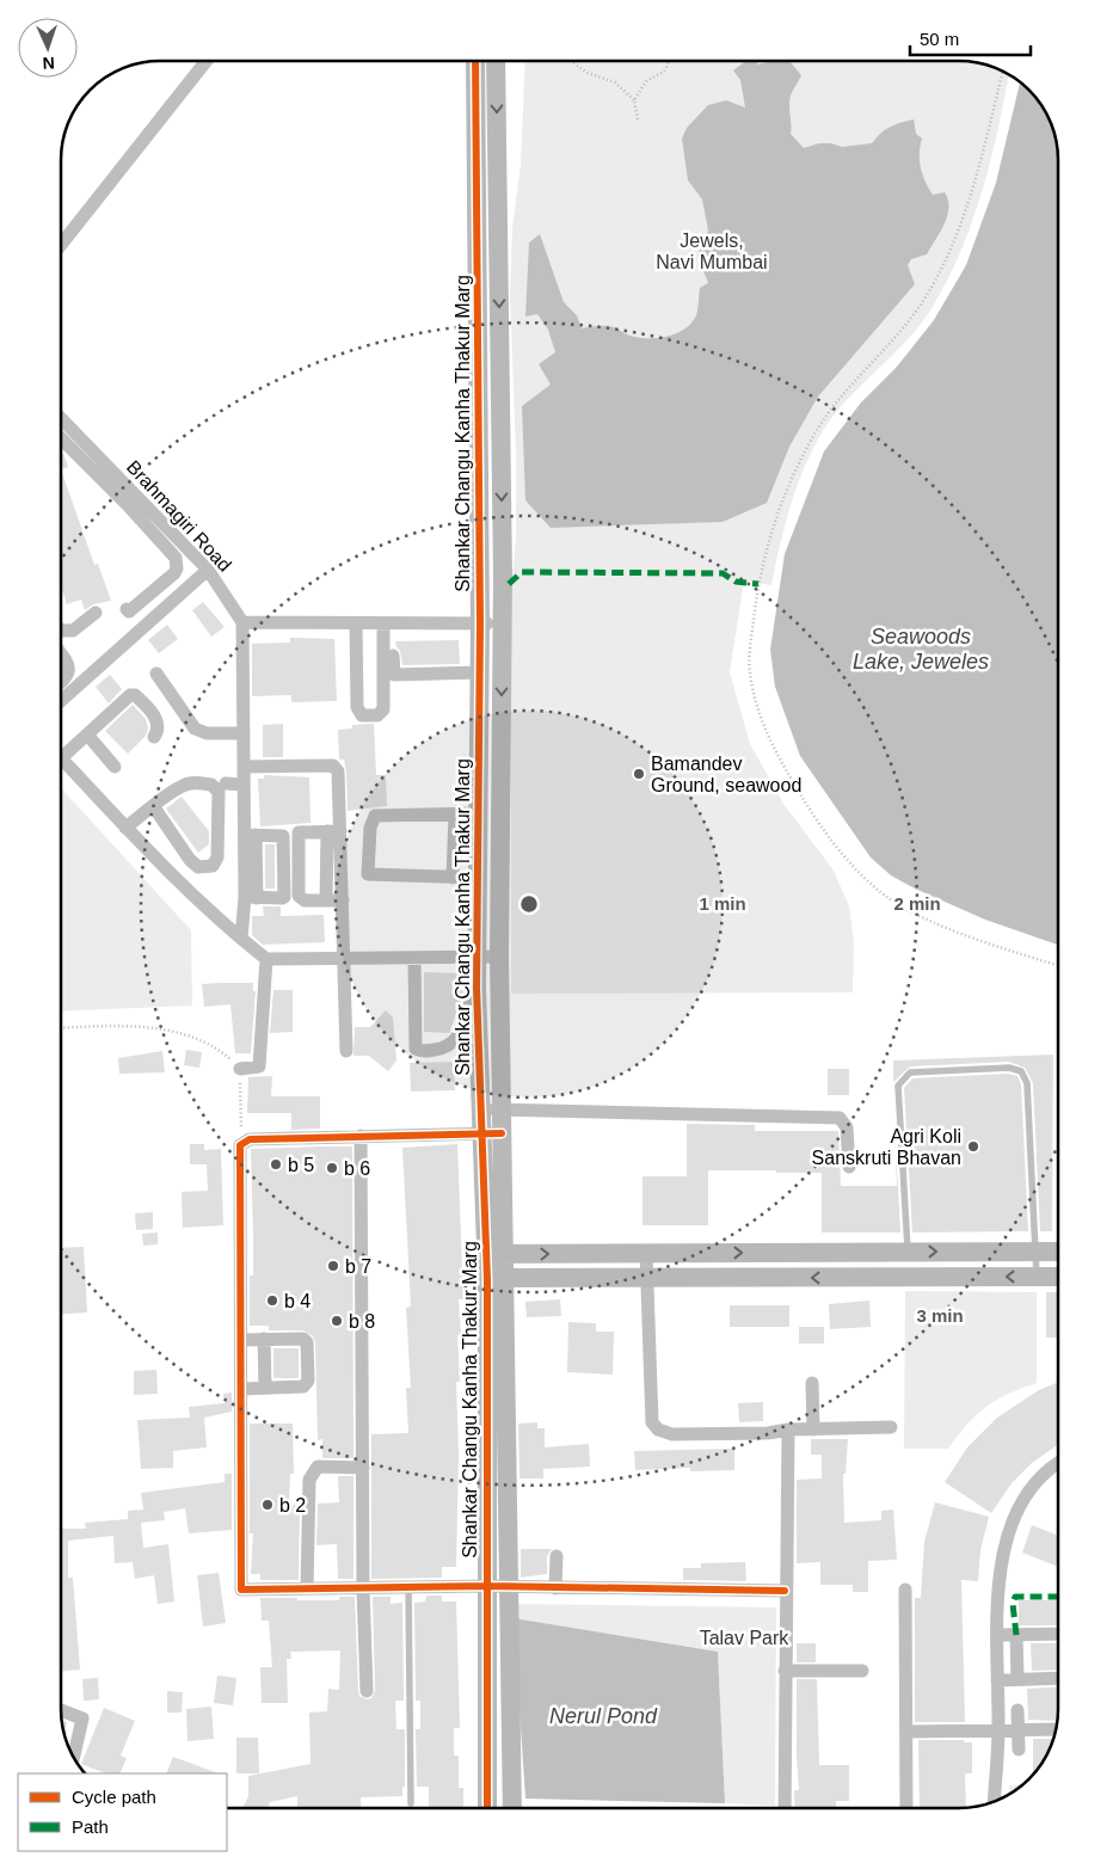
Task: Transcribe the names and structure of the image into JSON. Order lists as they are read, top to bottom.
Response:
{
  "streets": {
    "street": ["Shankar Changu Kanha Thakur Marg", "Brahmagiri Road"]
  },
  "water": ["Seawoods Lake, Jeweles", "Nerul Pond"],
  "parks": ["Jewels, Navi Mumbai", "Talav Park"],
  "places": [
    "Bamandev Ground, seawood",
    "Agri Koli Sanskruti Bhavan",
    "b 5",
    "b 6",
    "b 7",
    "b 4",
    "b 8",
    "b 2"
  ],
  "legend": ["Cycle path", "Path"],
  "scale_bar": "50 m",
  "north": "bottom",
  "rings": ["1 min", "2 min", "3 min"]
}
